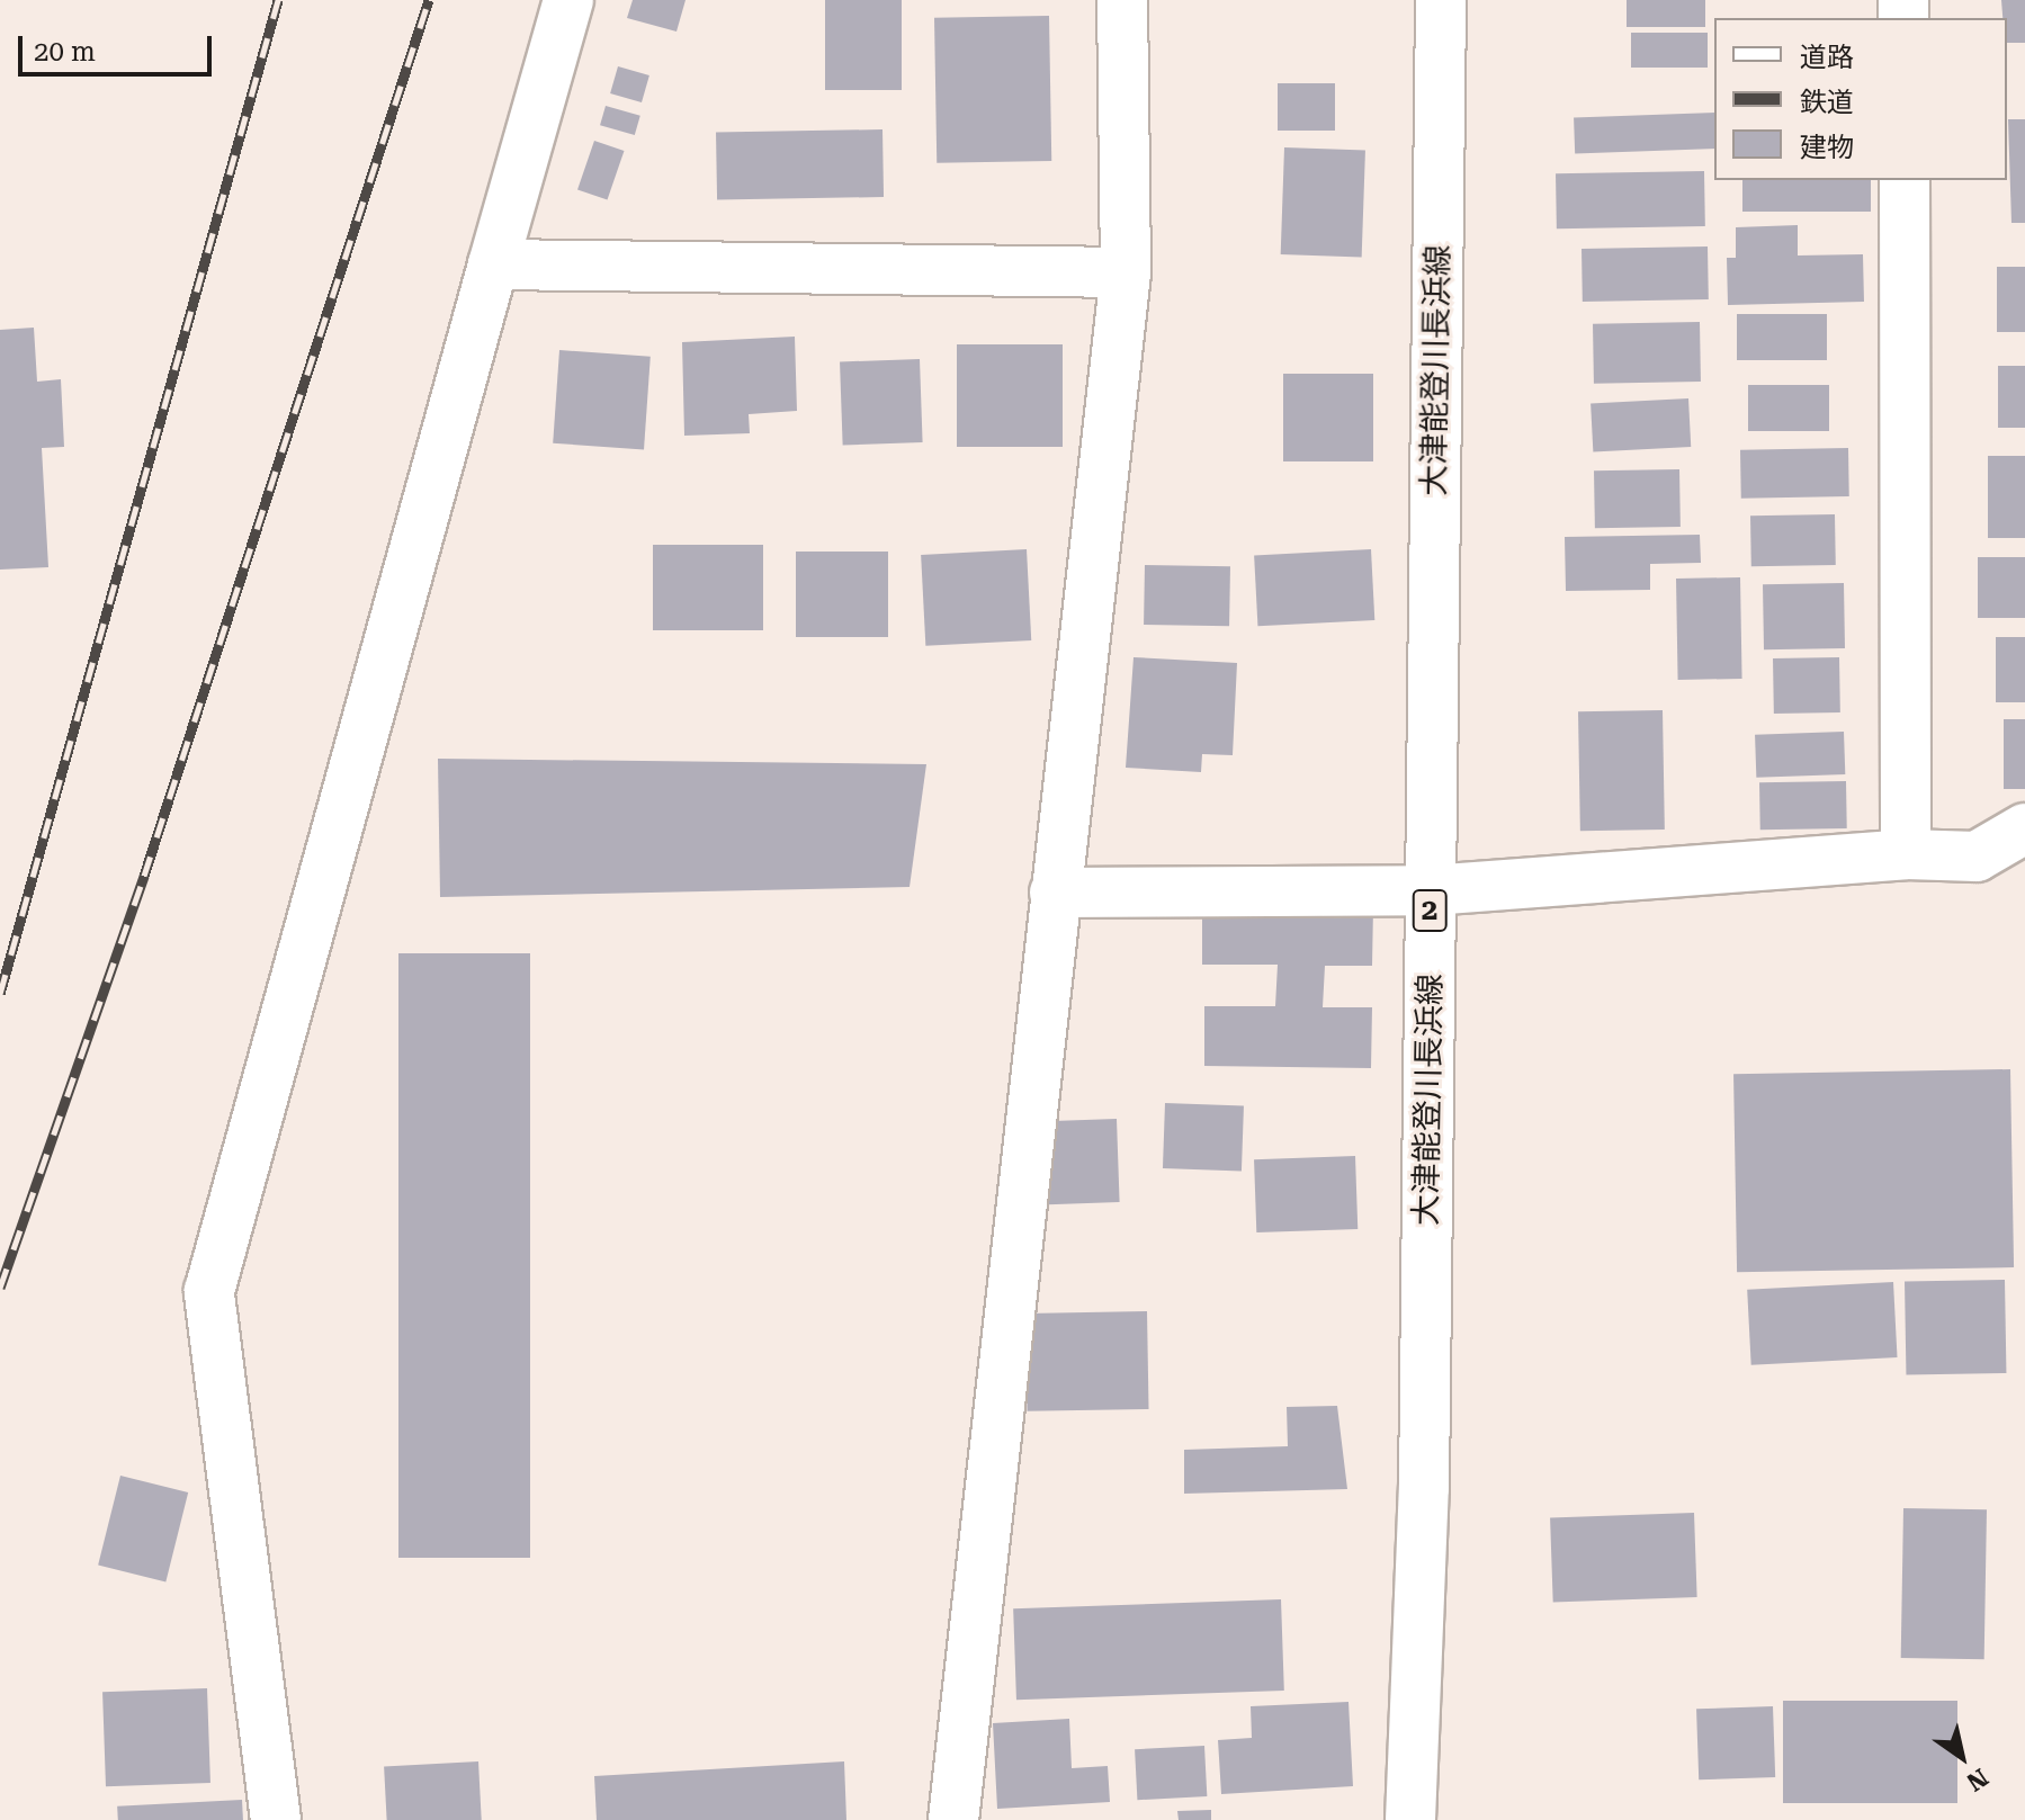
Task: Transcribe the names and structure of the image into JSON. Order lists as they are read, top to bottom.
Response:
{
  "streets": {
    "street": ["大津能登川長浜線", "2"]
  },
  "legend": ["道路", "鉄道", "建物"],
  "scale_bar": "20 m",
  "north": "bottom right"
}
